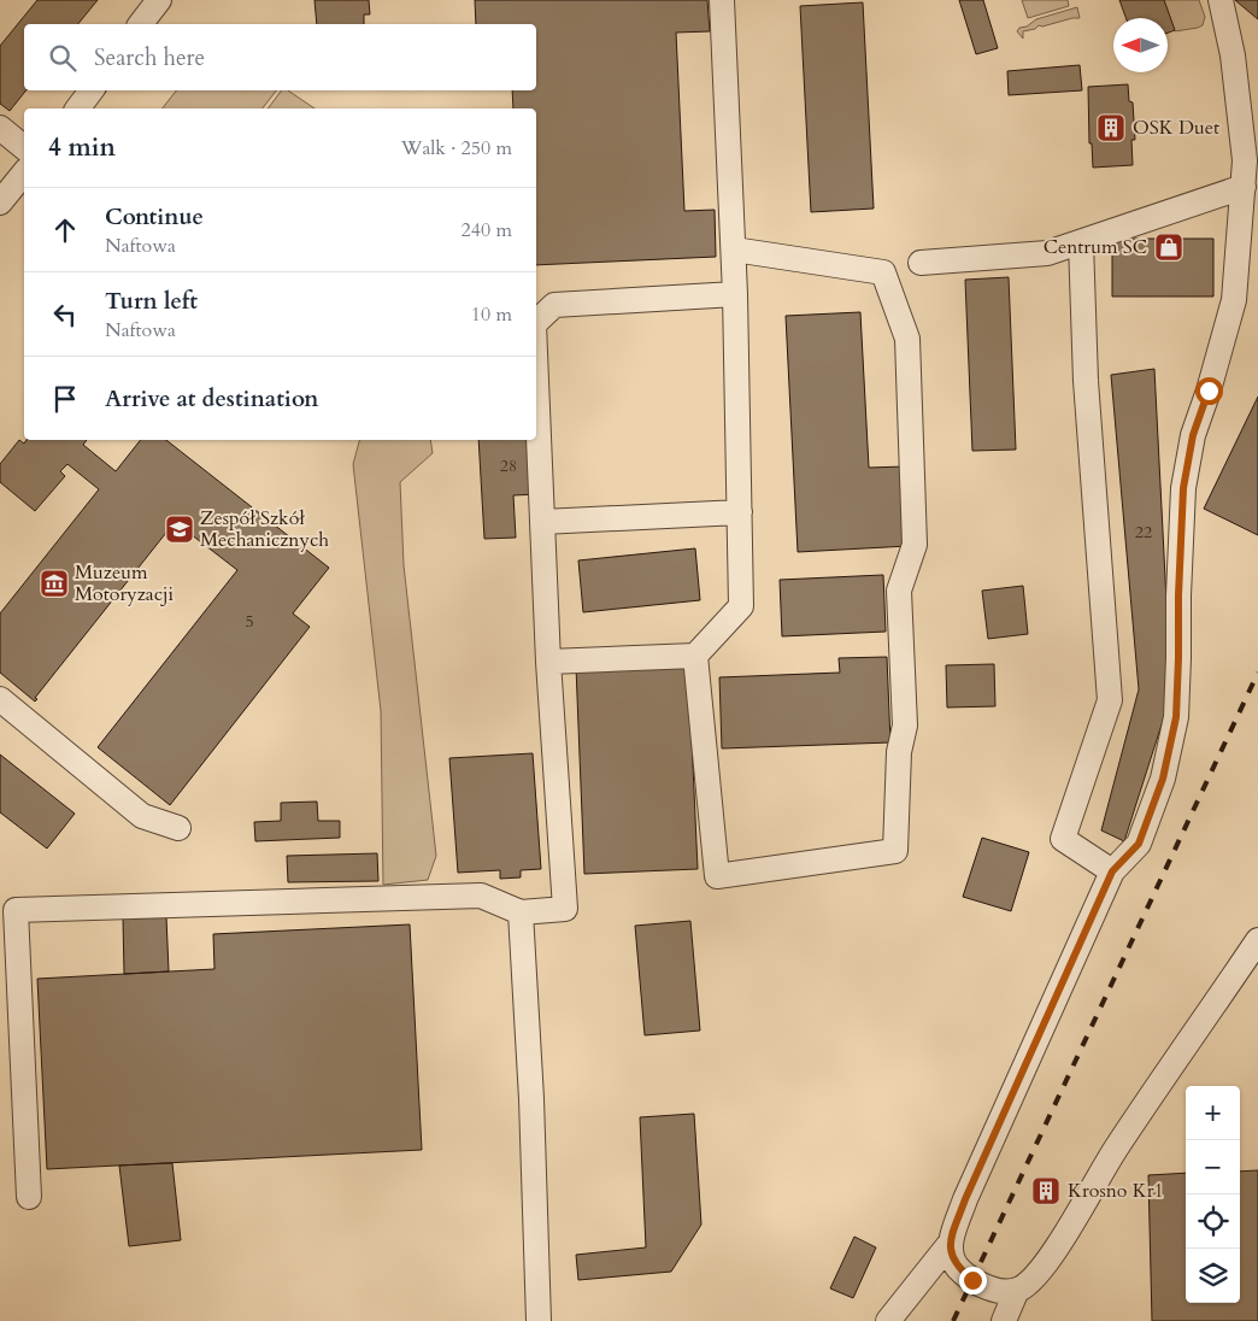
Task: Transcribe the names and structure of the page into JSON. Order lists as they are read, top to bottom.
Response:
{
  "places": {
    "building": ["OSK Duet", "Krosno Kr1"],
    "shop": ["Centrum SC"],
    "school or university": ["Zespół Szkół Mechanicznych"],
    "museum": ["Muzeum Motoryzacji"]
  },
  "house_numbers": ["28", "22", "5"],
  "north": "left",
  "page": {
    "search": "Search here",
    "heading": ["4 min", "Walk · 250 m"],
    "list": [
      ["Continue", "Naftowa", "240 m"],
      ["Turn left", "Naftowa", "10 m"],
      "Arrive at destination"
    ],
    "map_buttons": ["+", "−"]
  }
}
